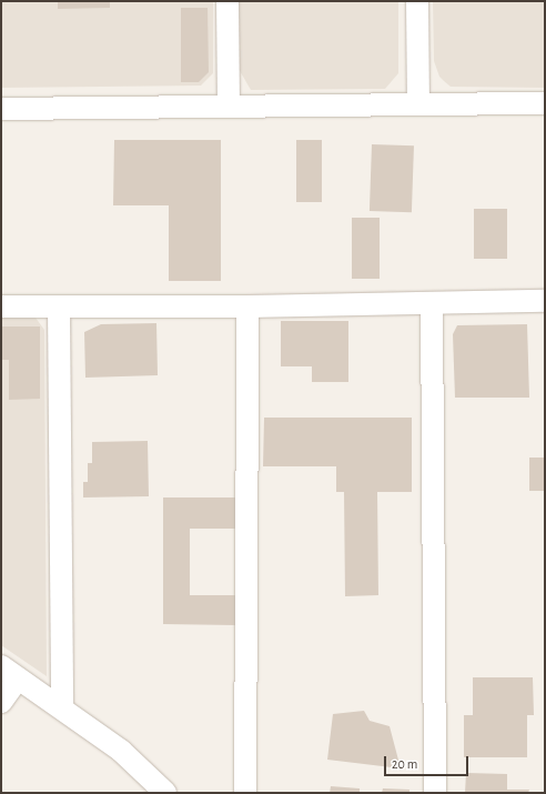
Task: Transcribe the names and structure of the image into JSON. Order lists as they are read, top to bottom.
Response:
{
  "scale_bar": "20 m"
}
